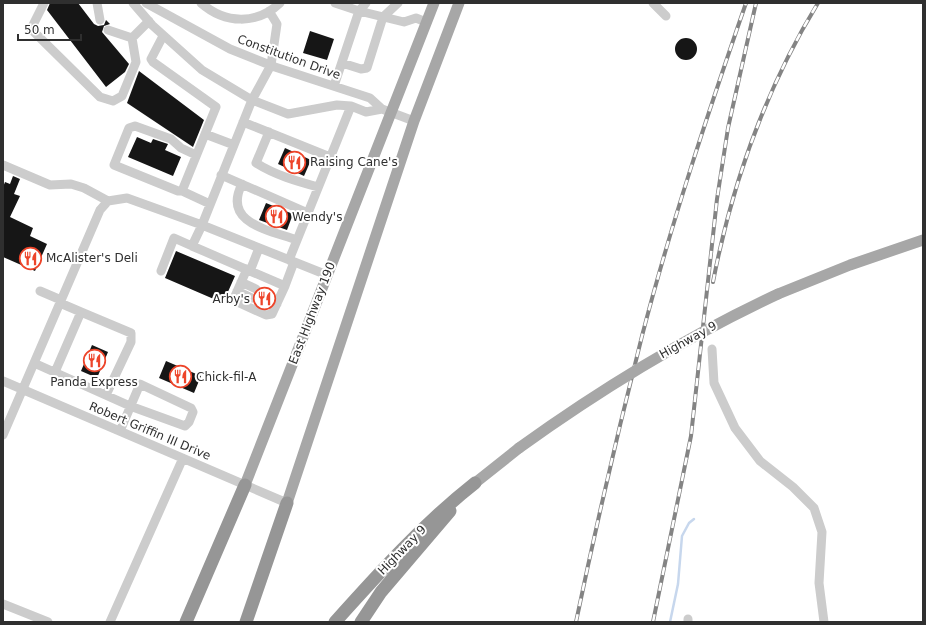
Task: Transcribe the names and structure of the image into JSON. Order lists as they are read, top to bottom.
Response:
{
  "streets": {
    "highway": ["East Highway 190", "Highway 9"],
    "street": ["Constitution Drive", "Robert Griffin III Drive"]
  },
  "crossings": [
    ["Constitution Drive", "East Highway 190"],
    ["East Highway 190", "Robert Griffin III Drive"]
  ],
  "places": {
    "restaurant": [
      "Raising Cane's",
      "Wendy's",
      "McAlister's Deli",
      "Arby's",
      "Panda Express",
      "Chick-fil-A"
    ]
  },
  "scale_bar": "50 m"
}
